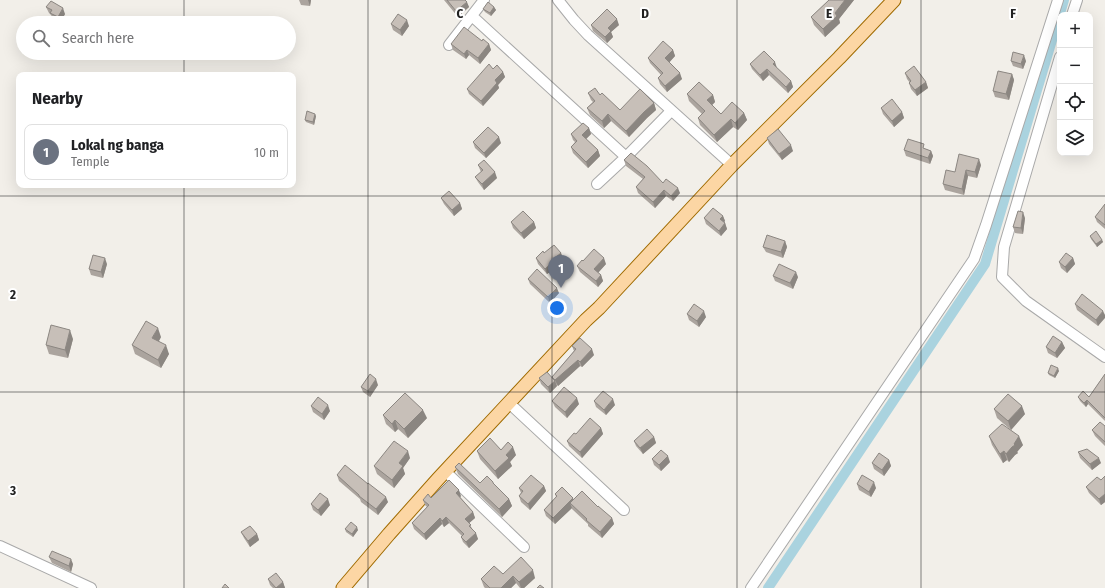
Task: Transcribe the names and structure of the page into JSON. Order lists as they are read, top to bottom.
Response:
{
  "page": {
    "map_buttons": ["+", "−"],
    "search": "Search here",
    "heading": "Nearby",
    "list": [
      {
        "mark": "1",
        "name": "Lokal ng banga",
        "note": "Temple",
        "value": "10 m"
      }
    ],
    "pins": "1"
  },
  "grid": {
    "columns": [
      "C",
      "D",
      "E",
      "F"
    ],
    "rows": ["2", "3"]
  }
}
